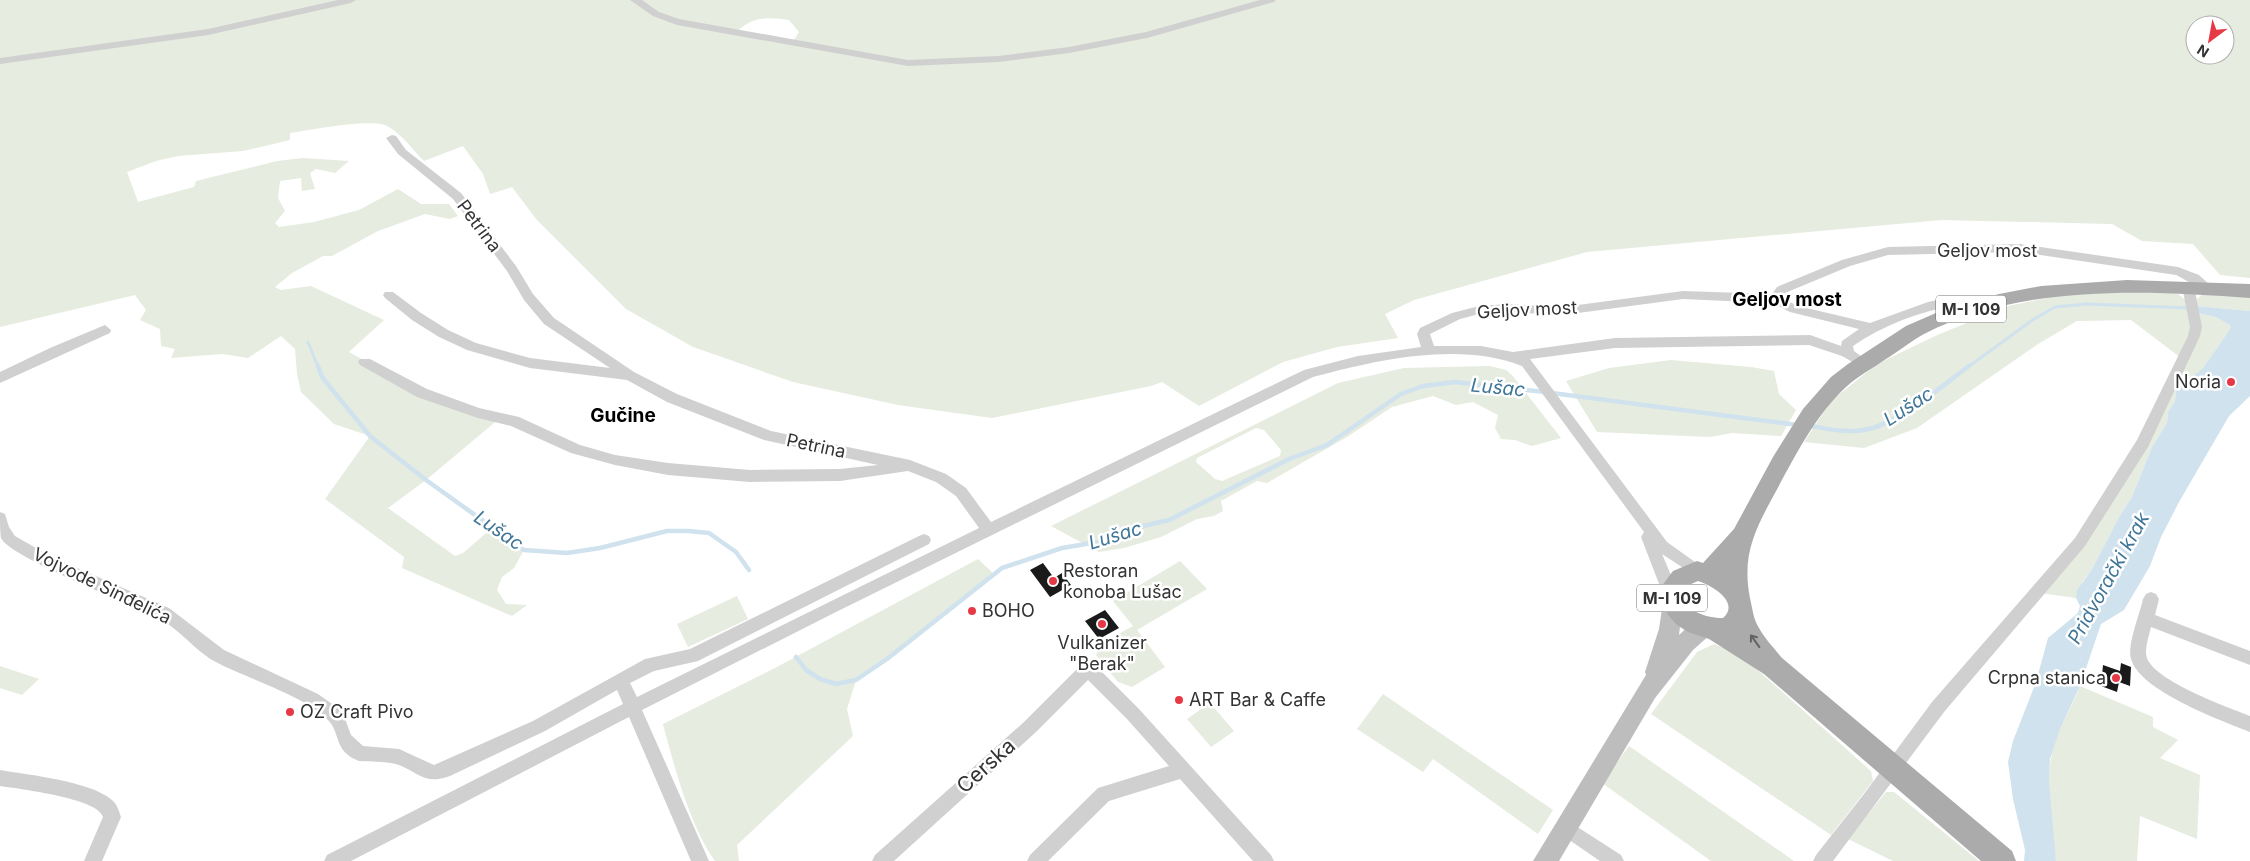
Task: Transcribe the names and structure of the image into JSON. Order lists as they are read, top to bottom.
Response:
{
  "streets": {
    "main road": ["M-I 109"],
    "street": [
      "Petrina",
      "Geljov most",
      "Vojvode Sinđelića",
      "Cerska"
    ]
  },
  "crossings": [
    ["Geljov most", "M-I 109"]
  ],
  "districts": ["Geljov most", "Gučine"],
  "water": ["Lušac", "Pridvorački krak"],
  "places": [
    "Noria",
    "Restoran konoba Lušac",
    "BOHO",
    "Vulkanizer \"Berak\"",
    "Crpna stanica",
    "ART Bar & Caffe",
    "OZ Craft Pivo"
  ],
  "north": "bottom left"
}
